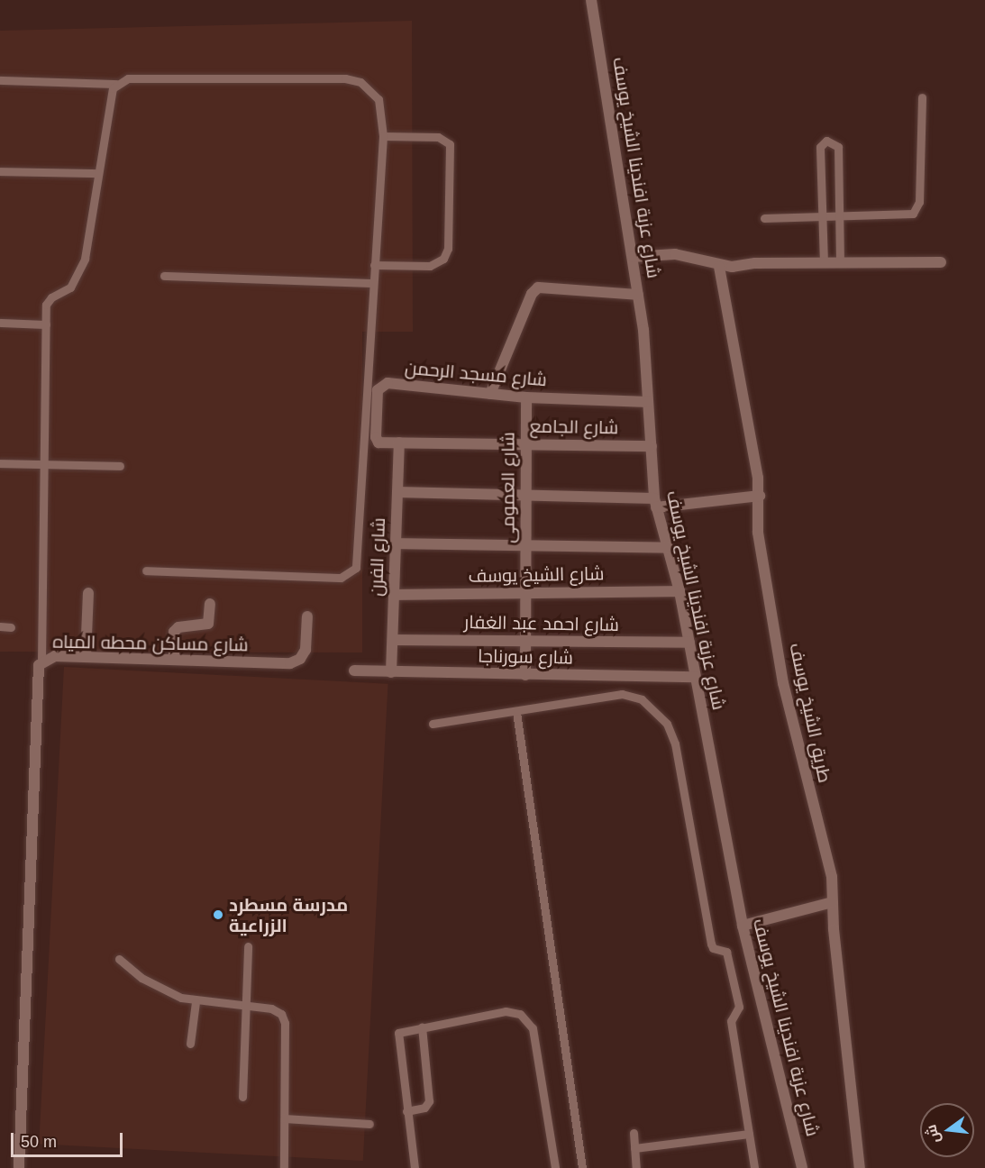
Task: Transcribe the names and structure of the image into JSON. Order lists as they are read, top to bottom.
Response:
{
  "streets": {
    "street": [
      "شارع عزبة افندينا الشيخ يوسف",
      "شارع مسجد الرحمن",
      "شارع الجامع",
      "شارع العمومى",
      "شارع الفرن",
      "شارع الشيخ يوسف",
      "شارع احمد عبد الغفار",
      "شارع مساكن محطه المياه",
      "شارع سورناجا",
      "طريق الشيخ يوسف"
    ]
  },
  "crossings": [
    ["شارع عزبة افندينا الشيخ يوسف", "شارع مسجد الرحمن"],
    ["شارع عزبة افندينا الشيخ يوسف", "شارع الجامع"],
    ["شارع عزبة افندينا الشيخ يوسف", "شارع الشيخ يوسف"],
    ["شارع عزبة افندينا الشيخ يوسف", "شارع احمد عبد الغفار"],
    ["شارع عزبة افندينا الشيخ يوسف", "شارع سورناجا"],
    ["شارع مسجد الرحمن", "شارع الجامع"],
    ["شارع مسجد الرحمن", "شارع العمومى"],
    ["شارع مسجد الرحمن", "شارع الفرن"],
    ["شارع الجامع", "شارع العمومى"],
    ["شارع الجامع", "شارع الفرن"],
    ["شارع العمومى", "شارع الشيخ يوسف"],
    ["شارع العمومى", "شارع احمد عبد الغفار"],
    ["شارع العمومى", "شارع سورناجا"],
    ["شارع الفرن", "شارع الشيخ يوسف"],
    ["شارع الفرن", "شارع احمد عبد الغفار"],
    ["شارع الفرن", "شارع سورناجا"]
  ],
  "places": ["مدرسة مسطرد الزراعية"],
  "scale_bar": "50 m",
  "north": "left"
}
